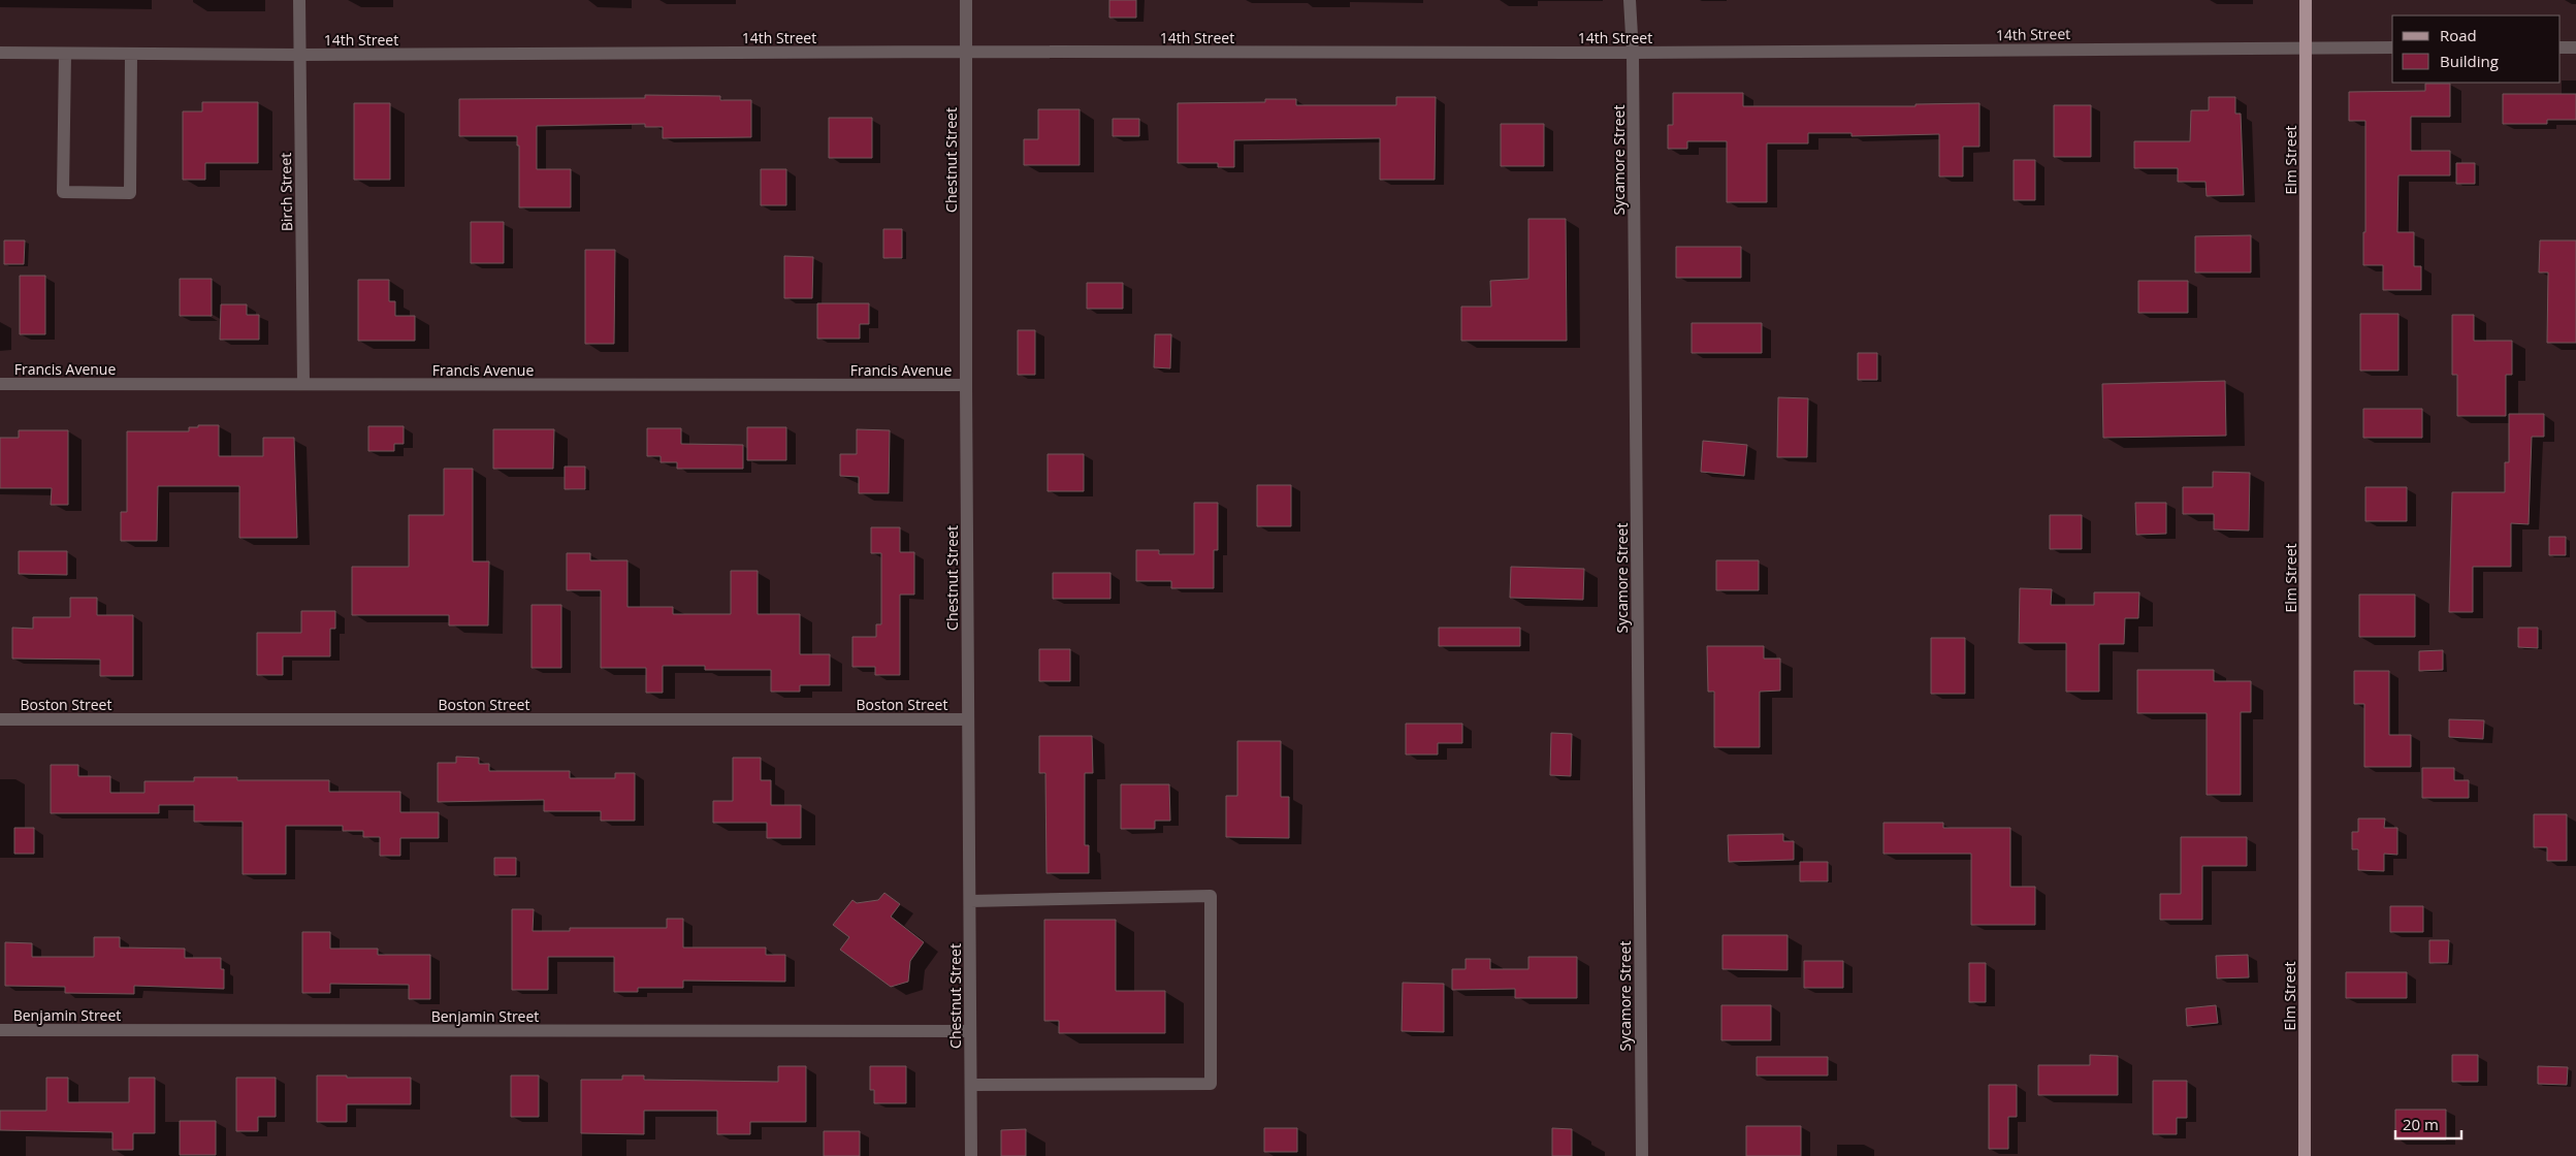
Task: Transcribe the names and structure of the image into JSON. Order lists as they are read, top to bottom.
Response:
{
  "streets": {
    "main road": ["Elm Street"],
    "street": [
      "14th Street",
      "Chestnut Street",
      "Sycamore Street",
      "Birch Street",
      "Francis Avenue",
      "Boston Street",
      "Benjamin Street"
    ]
  },
  "crossings": [
    ["14th Street", "Chestnut Street"],
    ["14th Street", "Sycamore Street"],
    ["14th Street", "Elm Street"],
    ["14th Street", "Birch Street"],
    ["Chestnut Street", "Francis Avenue"],
    ["Chestnut Street", "Boston Street"],
    ["Chestnut Street", "Benjamin Street"],
    ["Birch Street", "Francis Avenue"]
  ],
  "legend": ["Road", "Building"],
  "scale_bar": "20 m"
}
